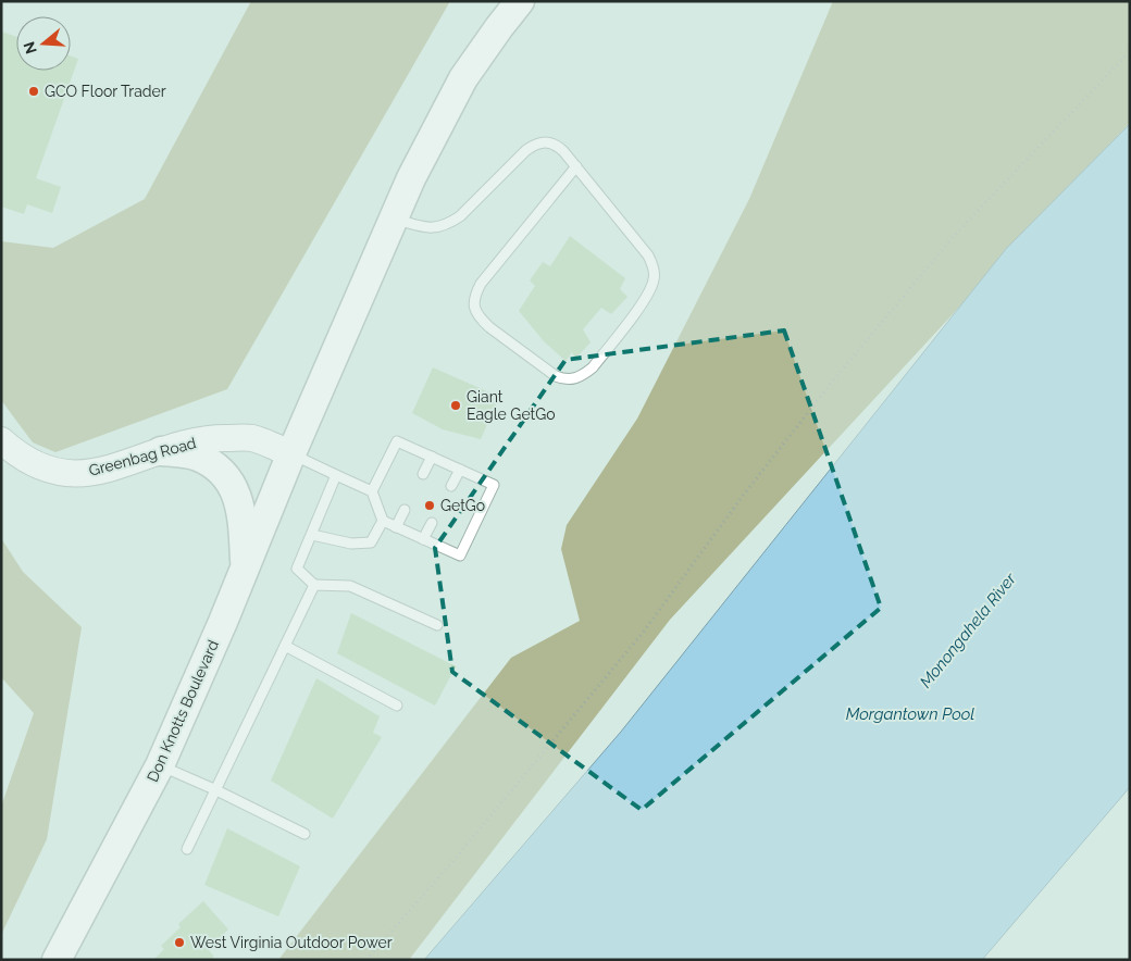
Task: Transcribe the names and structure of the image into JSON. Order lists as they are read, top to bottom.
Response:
{
  "streets": {
    "main road": ["Greenbag Road", "Don Knotts Boulevard"]
  },
  "crossings": [
    ["Greenbag Road", "Don Knotts Boulevard"]
  ],
  "water": ["Monongahela River", "Morgantown Pool"],
  "places": [
    "GCO Floor Trader",
    "Giant Eagle GetGo",
    "GetGo",
    "West Virginia Outdoor Power"
  ],
  "north": "left"
}
